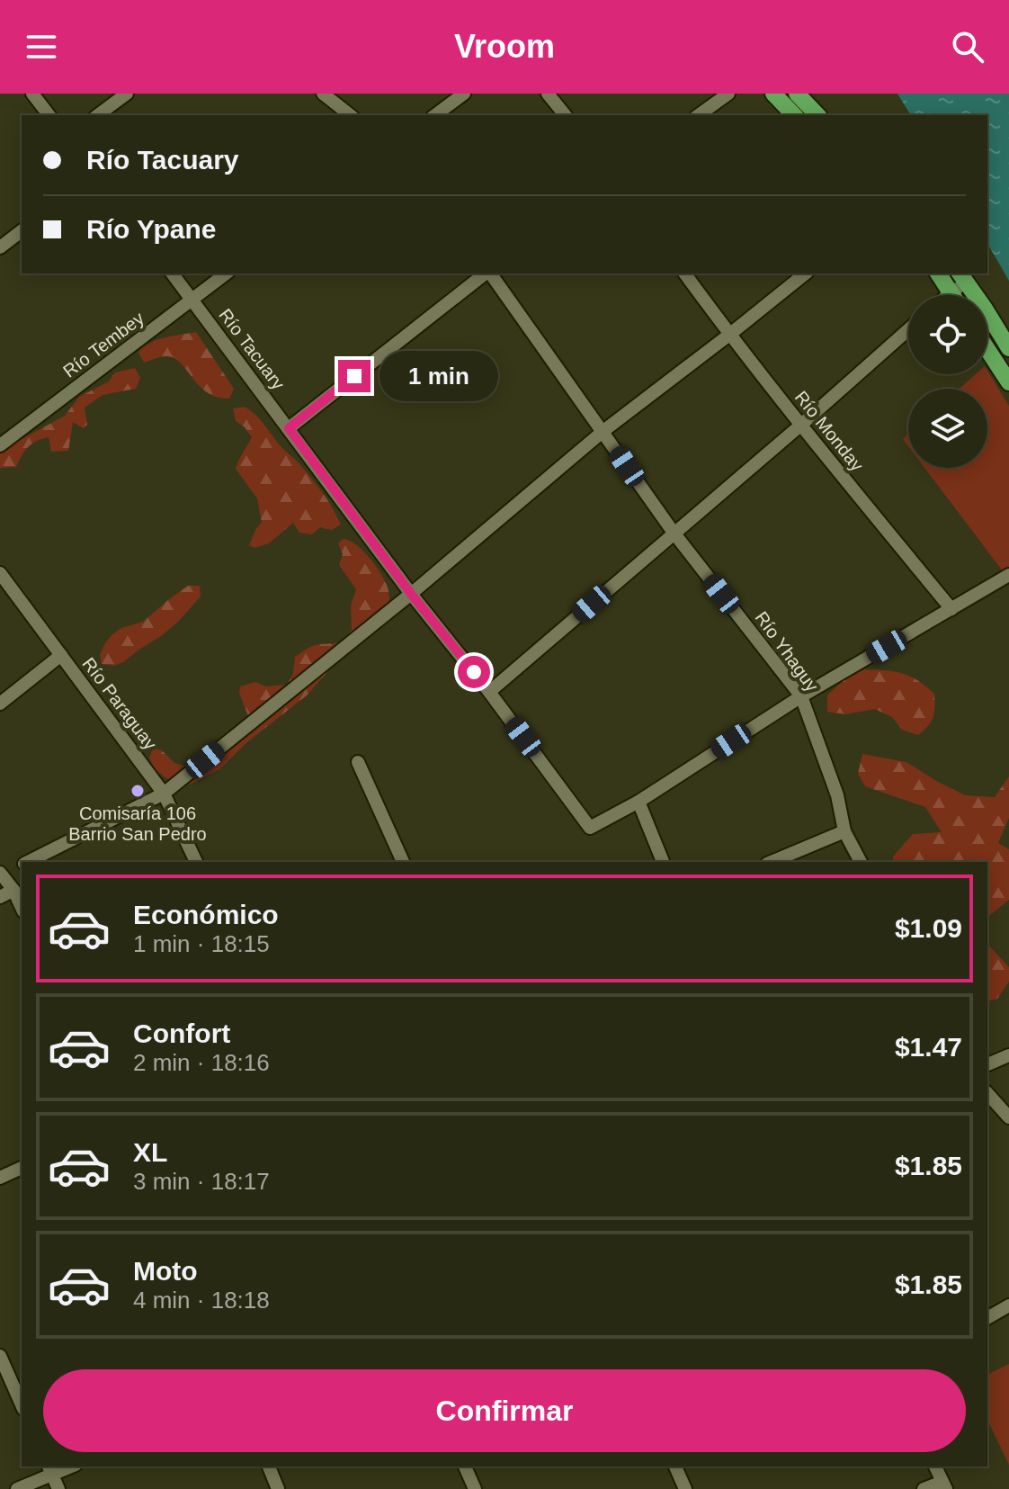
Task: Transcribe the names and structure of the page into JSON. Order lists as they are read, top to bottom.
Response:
{
  "streets": {
    "street": [
      "Río Tembey",
      "Río Tacuary",
      "Río Monday",
      "Río Yhaguy",
      "Río Paraguay"
    ]
  },
  "crossings": [
    ["Río Tembey", "Río Tacuary"]
  ],
  "places": ["Comisaría 106 Barrio San Pedro"],
  "page": {
    "header": "Vroom",
    "banner": ["Río Tacuary", "Río Ypane"],
    "bubble": "1 min",
    "list": [
      {
        "name": "Económico",
        "note": "1 min · 18:15",
        "value": "$1.09"
      },
      {
        "name": "Confort",
        "note": "2 min · 18:16",
        "value": "$1.47"
      },
      {
        "name": "XL",
        "note": "3 min · 18:17",
        "value": "$1.85"
      },
      {
        "name": "Moto",
        "note": "4 min · 18:18",
        "value": "$1.85"
      }
    ],
    "buttons": "Confirmar"
  }
}
